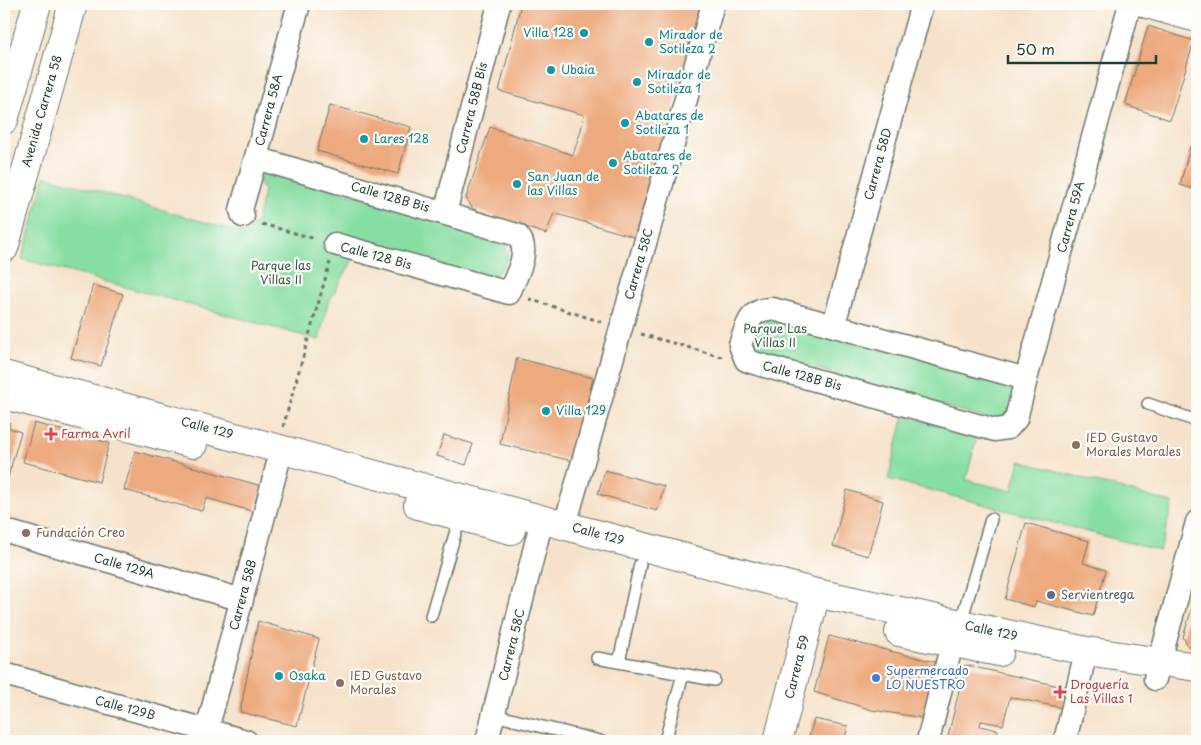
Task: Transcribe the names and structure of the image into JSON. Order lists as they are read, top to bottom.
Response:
{
  "streets": {
    "main road": ["Avenida Carrera 58", "Calle 129", "Carrera 59"],
    "street": [
      "Carrera 58B Bis",
      "Carrera 58A",
      "Carrera 58D",
      "Calle 128B Bis",
      "Carrera 59A",
      "Calle 128 Bis",
      "Carrera 58C",
      "Calle 129A",
      "Carrera 58B",
      "Calle 129B"
    ]
  },
  "crossings": [
    ["Carrera 58B Bis", "Calle 128B Bis"],
    ["Carrera 58A", "Calle 128B Bis"],
    ["Carrera 58A", "Calle 128 Bis"],
    ["Carrera 58D", "Calle 128B Bis"],
    ["Calle 128B Bis", "Carrera 59A"],
    ["Calle 128B Bis", "Calle 128 Bis"],
    ["Carrera 58C", "Calle 129"],
    ["Calle 129", "Carrera 58B"],
    ["Calle 129", "Carrera 59"],
    ["Calle 129A", "Carrera 58B"],
    ["Carrera 58B", "Calle 129B"]
  ],
  "parks": ["Parque las Villas II", "Parque Las Villas II"],
  "places": {
    "other": [
      "Villa 128",
      "Mirador de Sotileza 2",
      "Ubaia",
      "Mirador de Sotileza 1",
      "Abatares de Sotileza 1",
      "Lares 128",
      "Abatares de Sotileza 2",
      "San Juan de las Villas",
      "Villa 129",
      "IED Gustavo Morales Morales",
      "Fundación Creo",
      "Servientrega",
      "Osaka",
      "Supermercado LO NUESTRO",
      "IED Gustavo Morales"
    ],
    "health": ["Farma Avril", "Droguería Las Villas 1"]
  },
  "scale_bar": "50 m"
}
